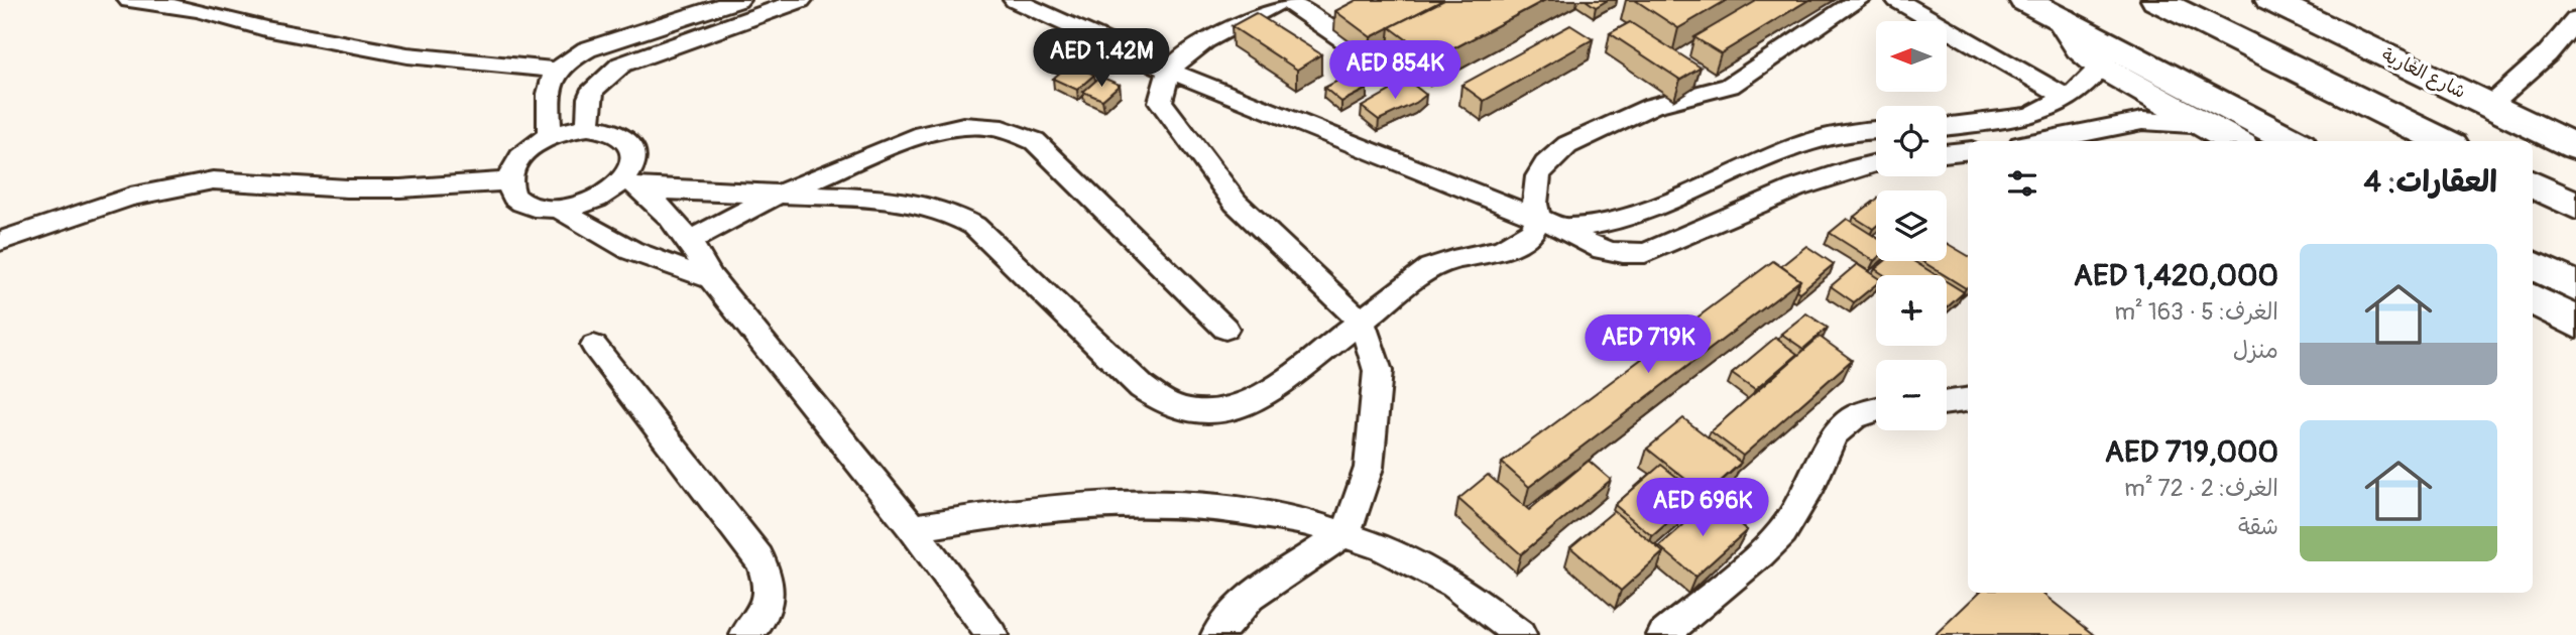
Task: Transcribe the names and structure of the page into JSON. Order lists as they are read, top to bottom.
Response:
{
  "streets": {
    "street": ["شارع الغارية"]
  },
  "north": "left",
  "page": {
    "map_buttons": ["+", "−"],
    "price": [
      "AED 1.42M",
      "AED 854K",
      "AED 719K",
      "AED 696K"
    ],
    "heading": "العقارات: 4",
    "list": [
      {
        "name": "AED 1,420,000",
        "note": "الغرف: 5 · 163 m² · منزل"
      },
      {
        "name": "AED 719,000",
        "note": "الغرف: 2 · 72 m² · شقة"
      }
    ]
  }
}
